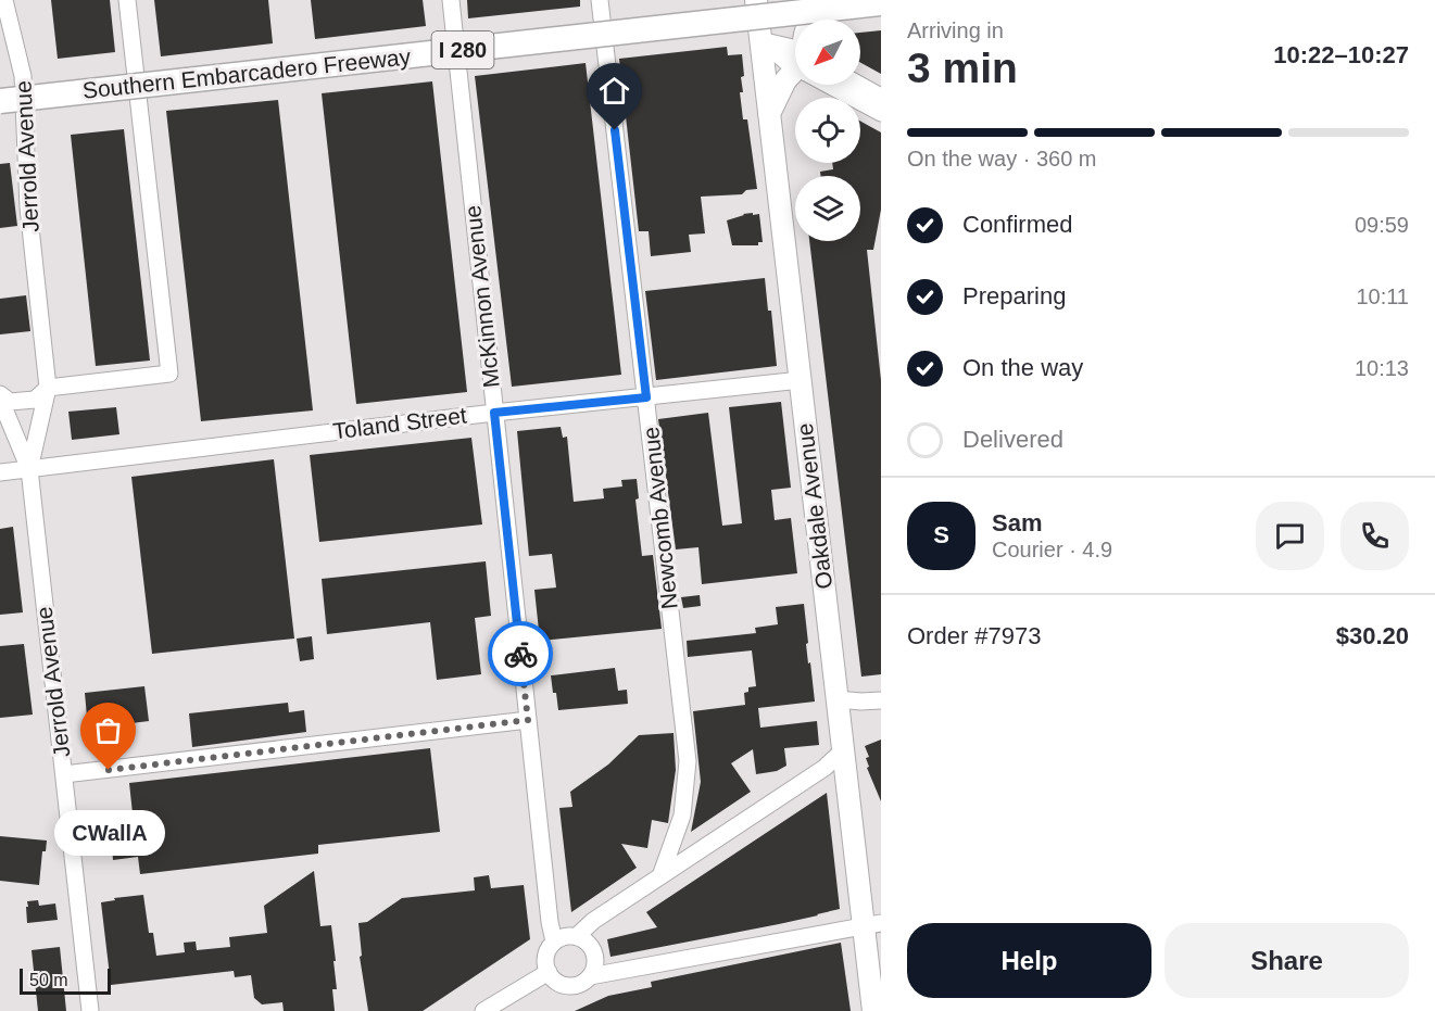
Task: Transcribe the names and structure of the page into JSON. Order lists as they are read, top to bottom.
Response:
{
  "streets": {
    "highway": ["I 280", "Southern Embarcadero Freeway"],
    "main road": ["Oakdale Avenue"],
    "street": [
      "Jerrold Avenue",
      "McKinnon Avenue",
      "Toland Street",
      "Newcomb Avenue"
    ]
  },
  "crossings": [
    ["Jerrold Avenue", "Toland Street"],
    ["McKinnon Avenue", "Toland Street"],
    ["Toland Street", "Oakdale Avenue"],
    ["Toland Street", "Newcomb Avenue"]
  ],
  "places": ["CWallA"],
  "scale_bar": "50 m",
  "north": "bottom left",
  "page": {
    "heading": ["3 min", "Arriving in", "10:22–10:27"],
    "panel": [
      "Sam",
      "Courier · 4.9",
      "Order #7973",
      "$30.20"
    ],
    "bar": "On the way · 360 m",
    "list": [
      ["Confirmed", "09:59"],
      ["Preparing", "10:11"],
      ["On the way", "10:13"],
      "Delivered"
    ],
    "round": "S",
    "bubble": "CWallA",
    "buttons": ["Help", "Share"],
    "scale": "50 m"
  }
}
